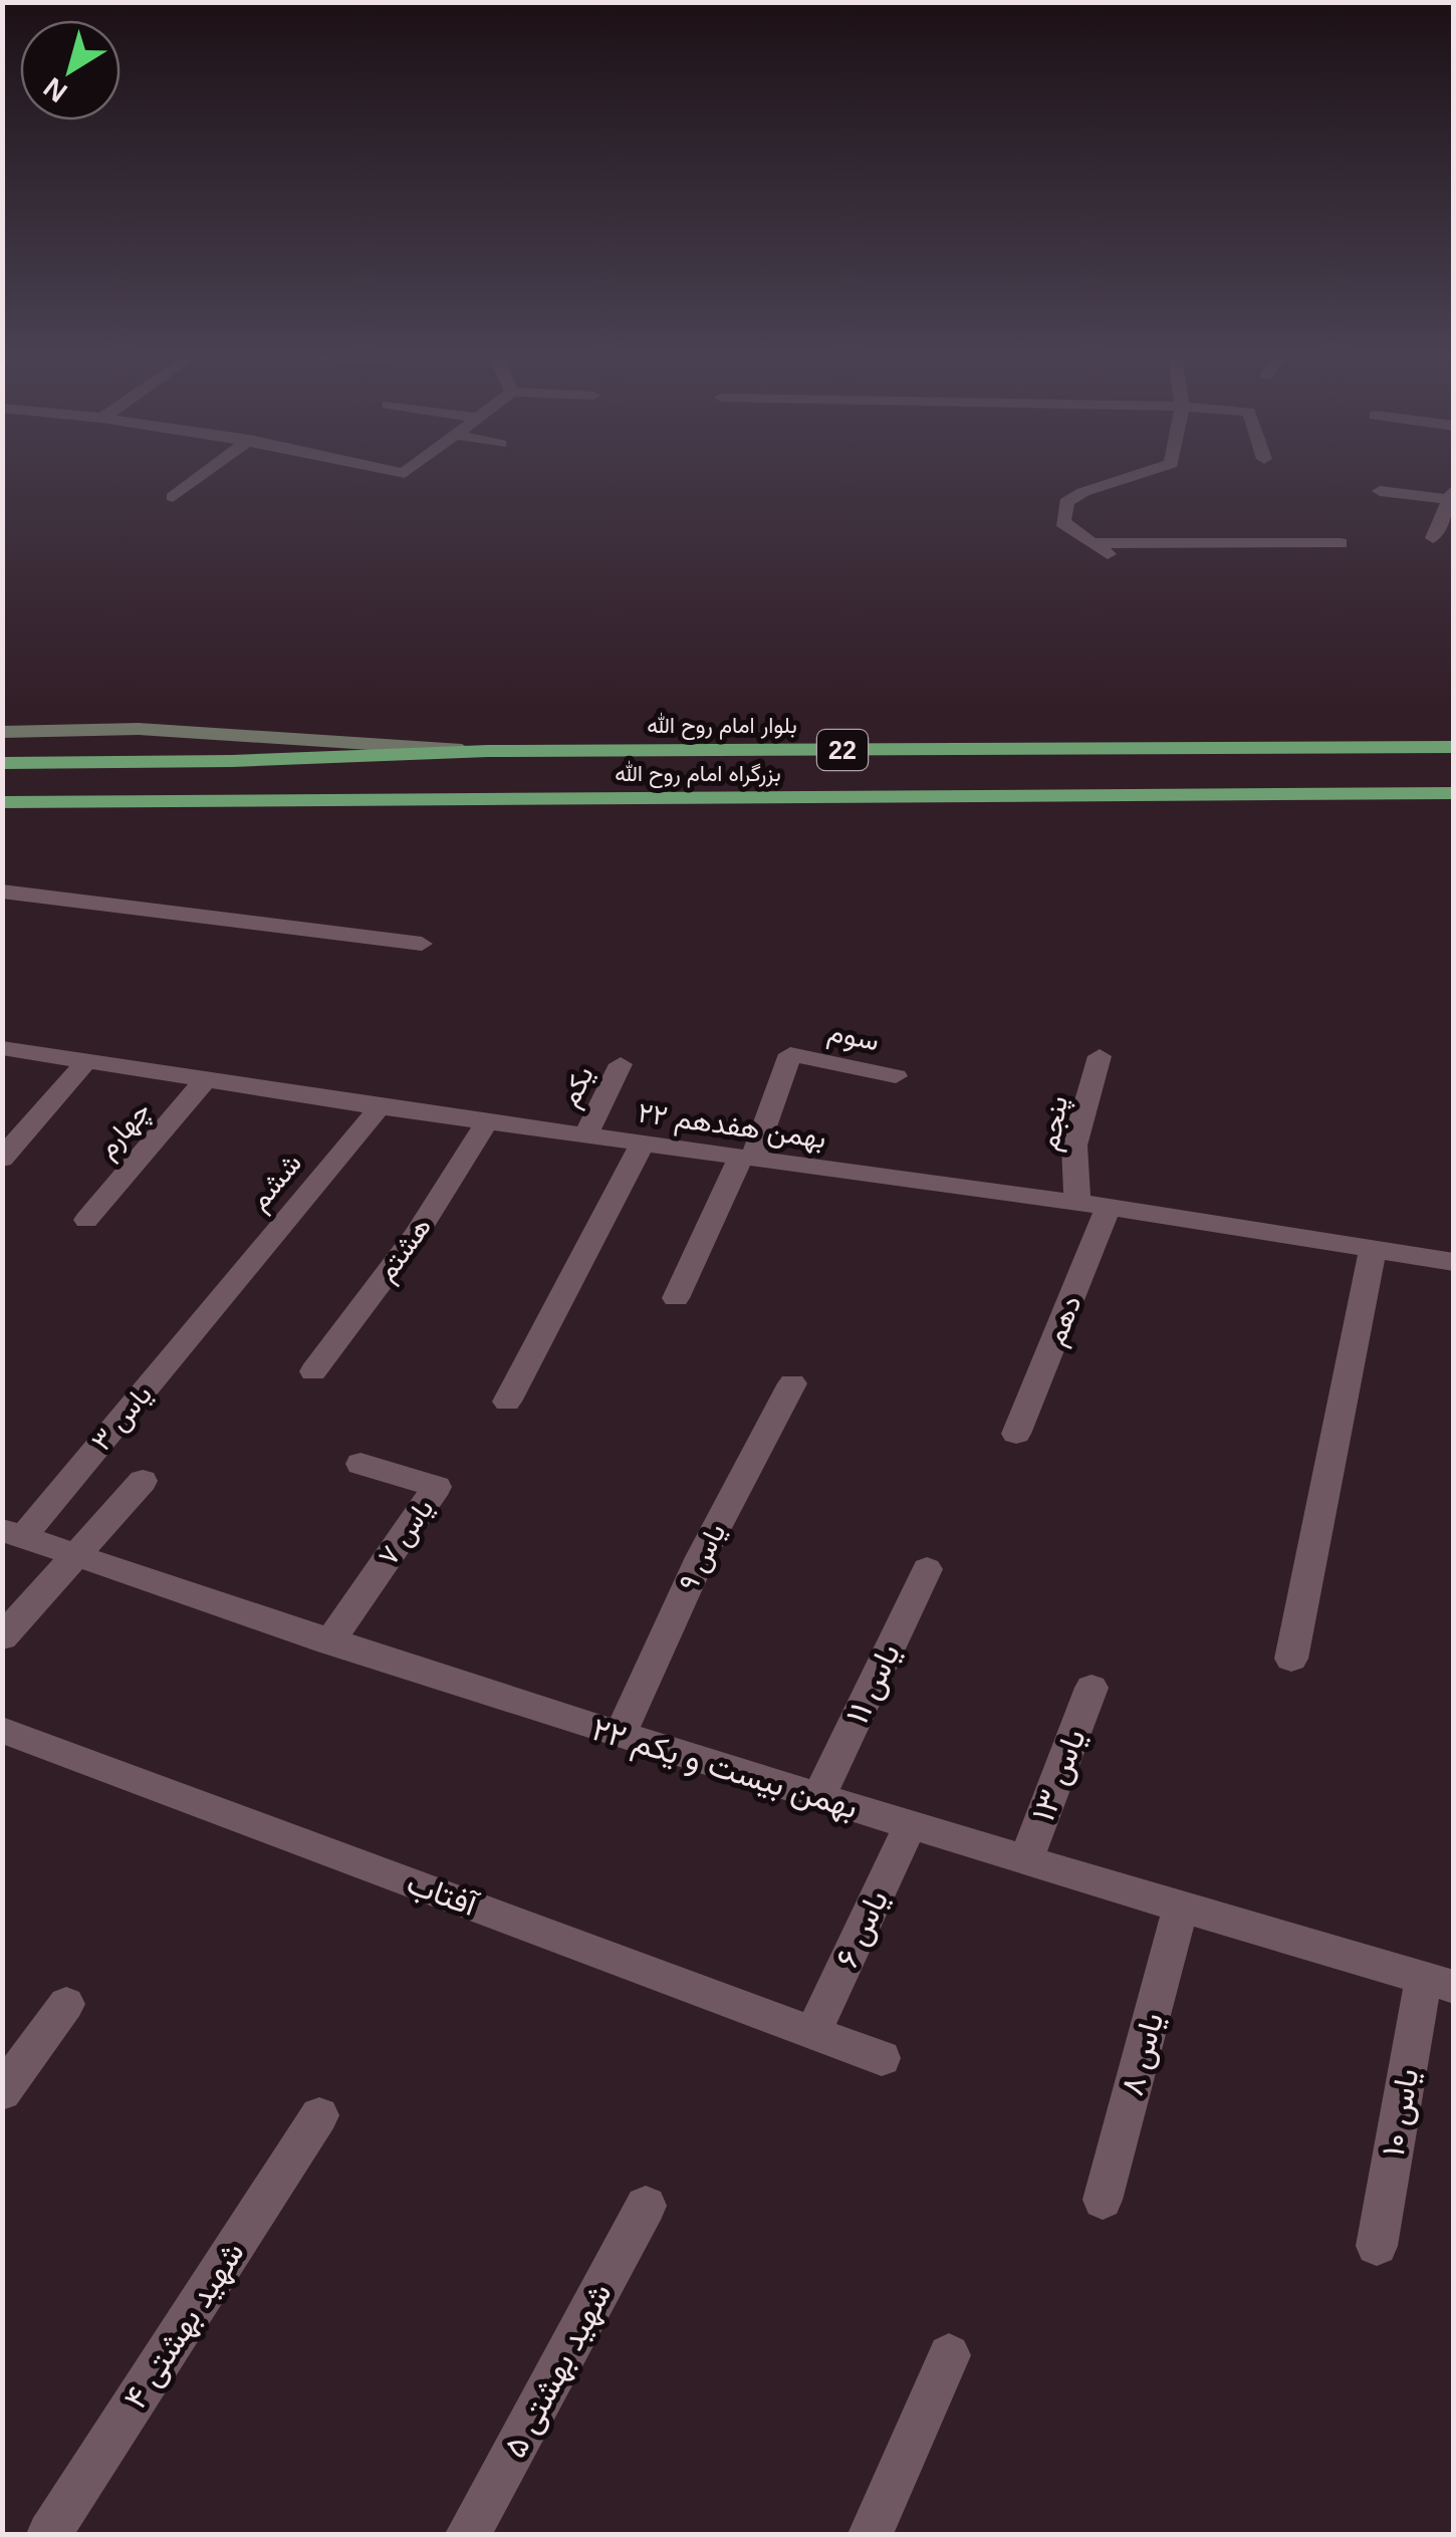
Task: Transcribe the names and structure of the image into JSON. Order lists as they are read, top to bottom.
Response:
{
  "streets": {
    "highway": ["بلوار امام روح الله", "22", "بزرگراه امام روح الله"],
    "street": [
      "سوم",
      "یکم",
      "پنجم",
      "۲۲ بهمن هفدهم",
      "چهارم",
      "ششم",
      "هشتم",
      "دهم",
      "یاس ۳",
      "یاس ۷",
      "یاس ۹",
      "یاس ۱۱",
      "۲۲ بهمن بیست و یکم",
      "یاس ۱۳",
      "آفتاب",
      "یاس ۶",
      "یاس ۸",
      "یاس ۱۰",
      "شهید بهشتی ۴",
      "شهید بهشتی ۵"
    ]
  },
  "crossings": [
    ["سوم", "۲۲ بهمن هفدهم"],
    ["یکم", "۲۲ بهمن هفدهم"],
    ["پنجم", "۲۲ بهمن هفدهم"],
    ["۲۲ بهمن هفدهم", "چهارم"],
    ["۲۲ بهمن هفدهم", "ششم"],
    ["۲۲ بهمن هفدهم", "هشتم"],
    ["۲۲ بهمن هفدهم", "دهم"],
    ["ششم", "یاس ۳"],
    ["یاس ۳", "۲۲ بهمن بیست و یکم"],
    ["یاس ۷", "۲۲ بهمن بیست و یکم"],
    ["یاس ۹", "۲۲ بهمن بیست و یکم"],
    ["یاس ۱۱", "۲۲ بهمن بیست و یکم"],
    ["۲۲ بهمن بیست و یکم", "یاس ۱۳"],
    ["۲۲ بهمن بیست و یکم", "یاس ۶"],
    ["۲۲ بهمن بیست و یکم", "یاس ۸"],
    ["۲۲ بهمن بیست و یکم", "یاس ۱۰"],
    ["آفتاب", "یاس ۶"]
  ],
  "north": "bottom left"
}
